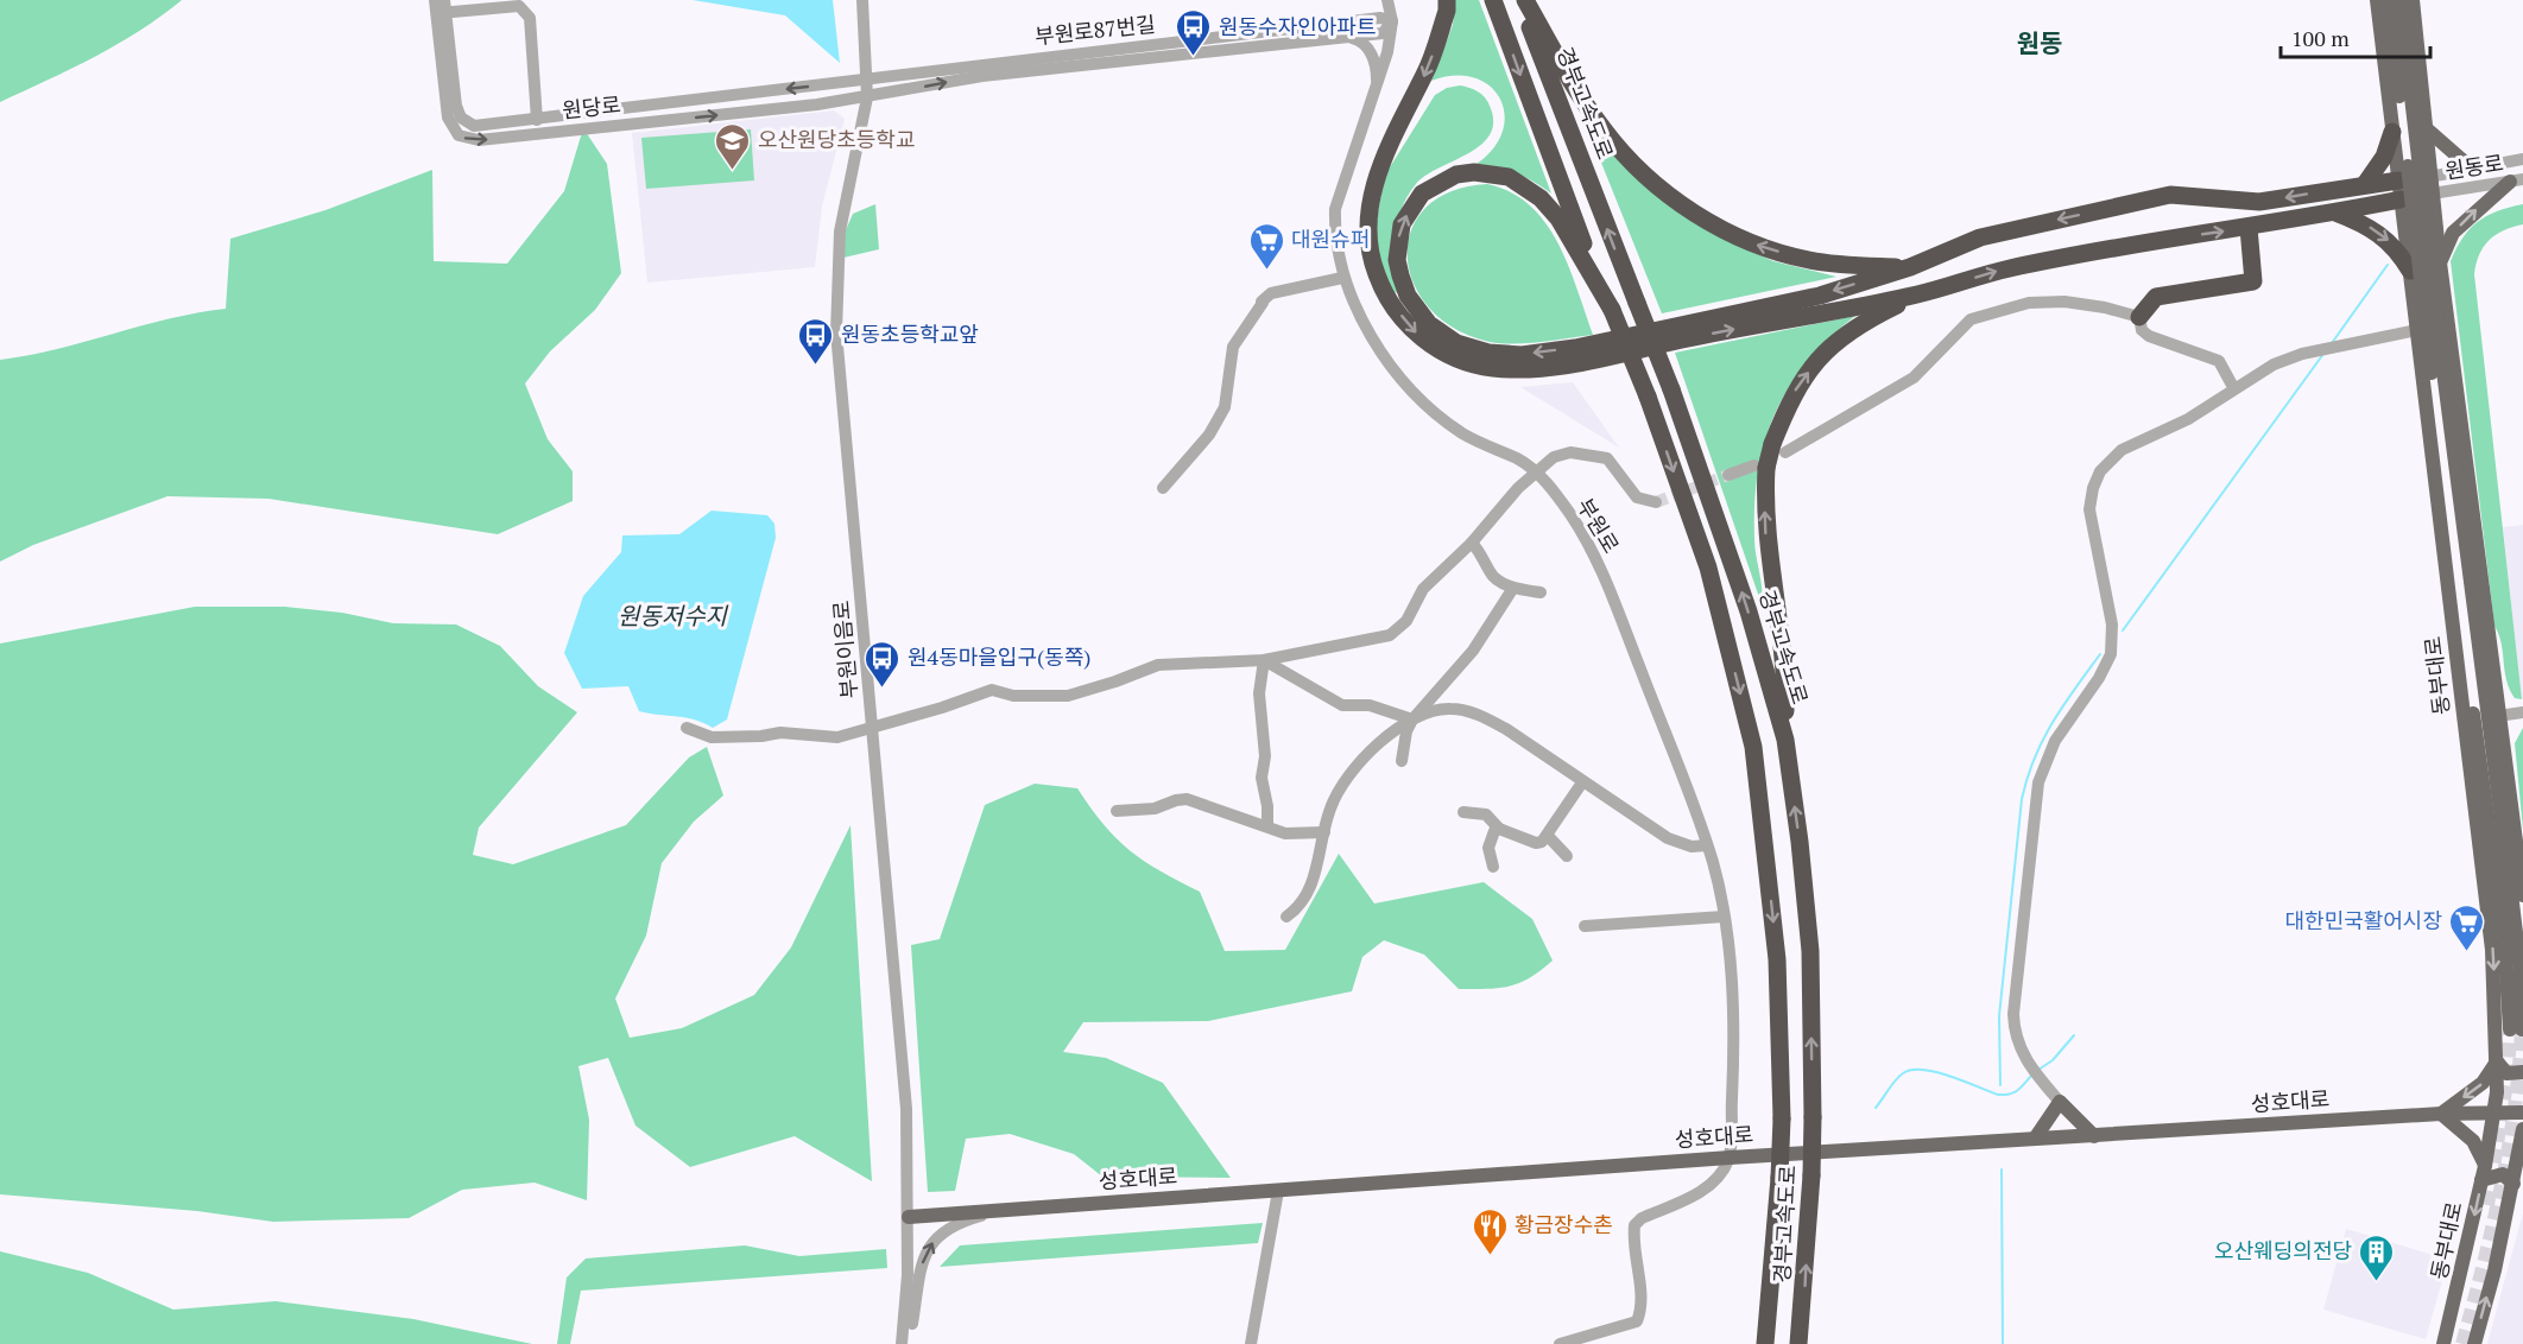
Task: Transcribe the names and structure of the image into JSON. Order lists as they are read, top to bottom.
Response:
{
  "streets": {
    "highway": ["경부고속도로"],
    "main road": ["동부대로", "성호대로"],
    "street": [
      "부원로87번길",
      "원당로",
      "원동로",
      "부원로",
      "부원이음로"
    ]
  },
  "crossings": [
    ["부원로87번길", "원당로"],
    ["부원로87번길", "부원로"],
    ["부원로87번길", "부원이음로"],
    ["원당로", "부원이음로"],
    ["원동로", "동부대로"],
    ["부원로", "성호대로"],
    ["부원이음로", "성호대로"],
    ["동부대로", "성호대로"]
  ],
  "districts": ["원동"],
  "water": ["원동저수지"],
  "places": {
    "bus stop": ["원동수자인아파트", "원동초등학교앞", "원4동마을입구(동쪽)"],
    "school or university": ["오산원당초등학교"],
    "supermarket": ["대원슈퍼", "대한민국활어시장"],
    "restaurant": ["황금장수촌"],
    "building": ["오산웨딩의전당"]
  },
  "scale_bar": "100 m"
}
